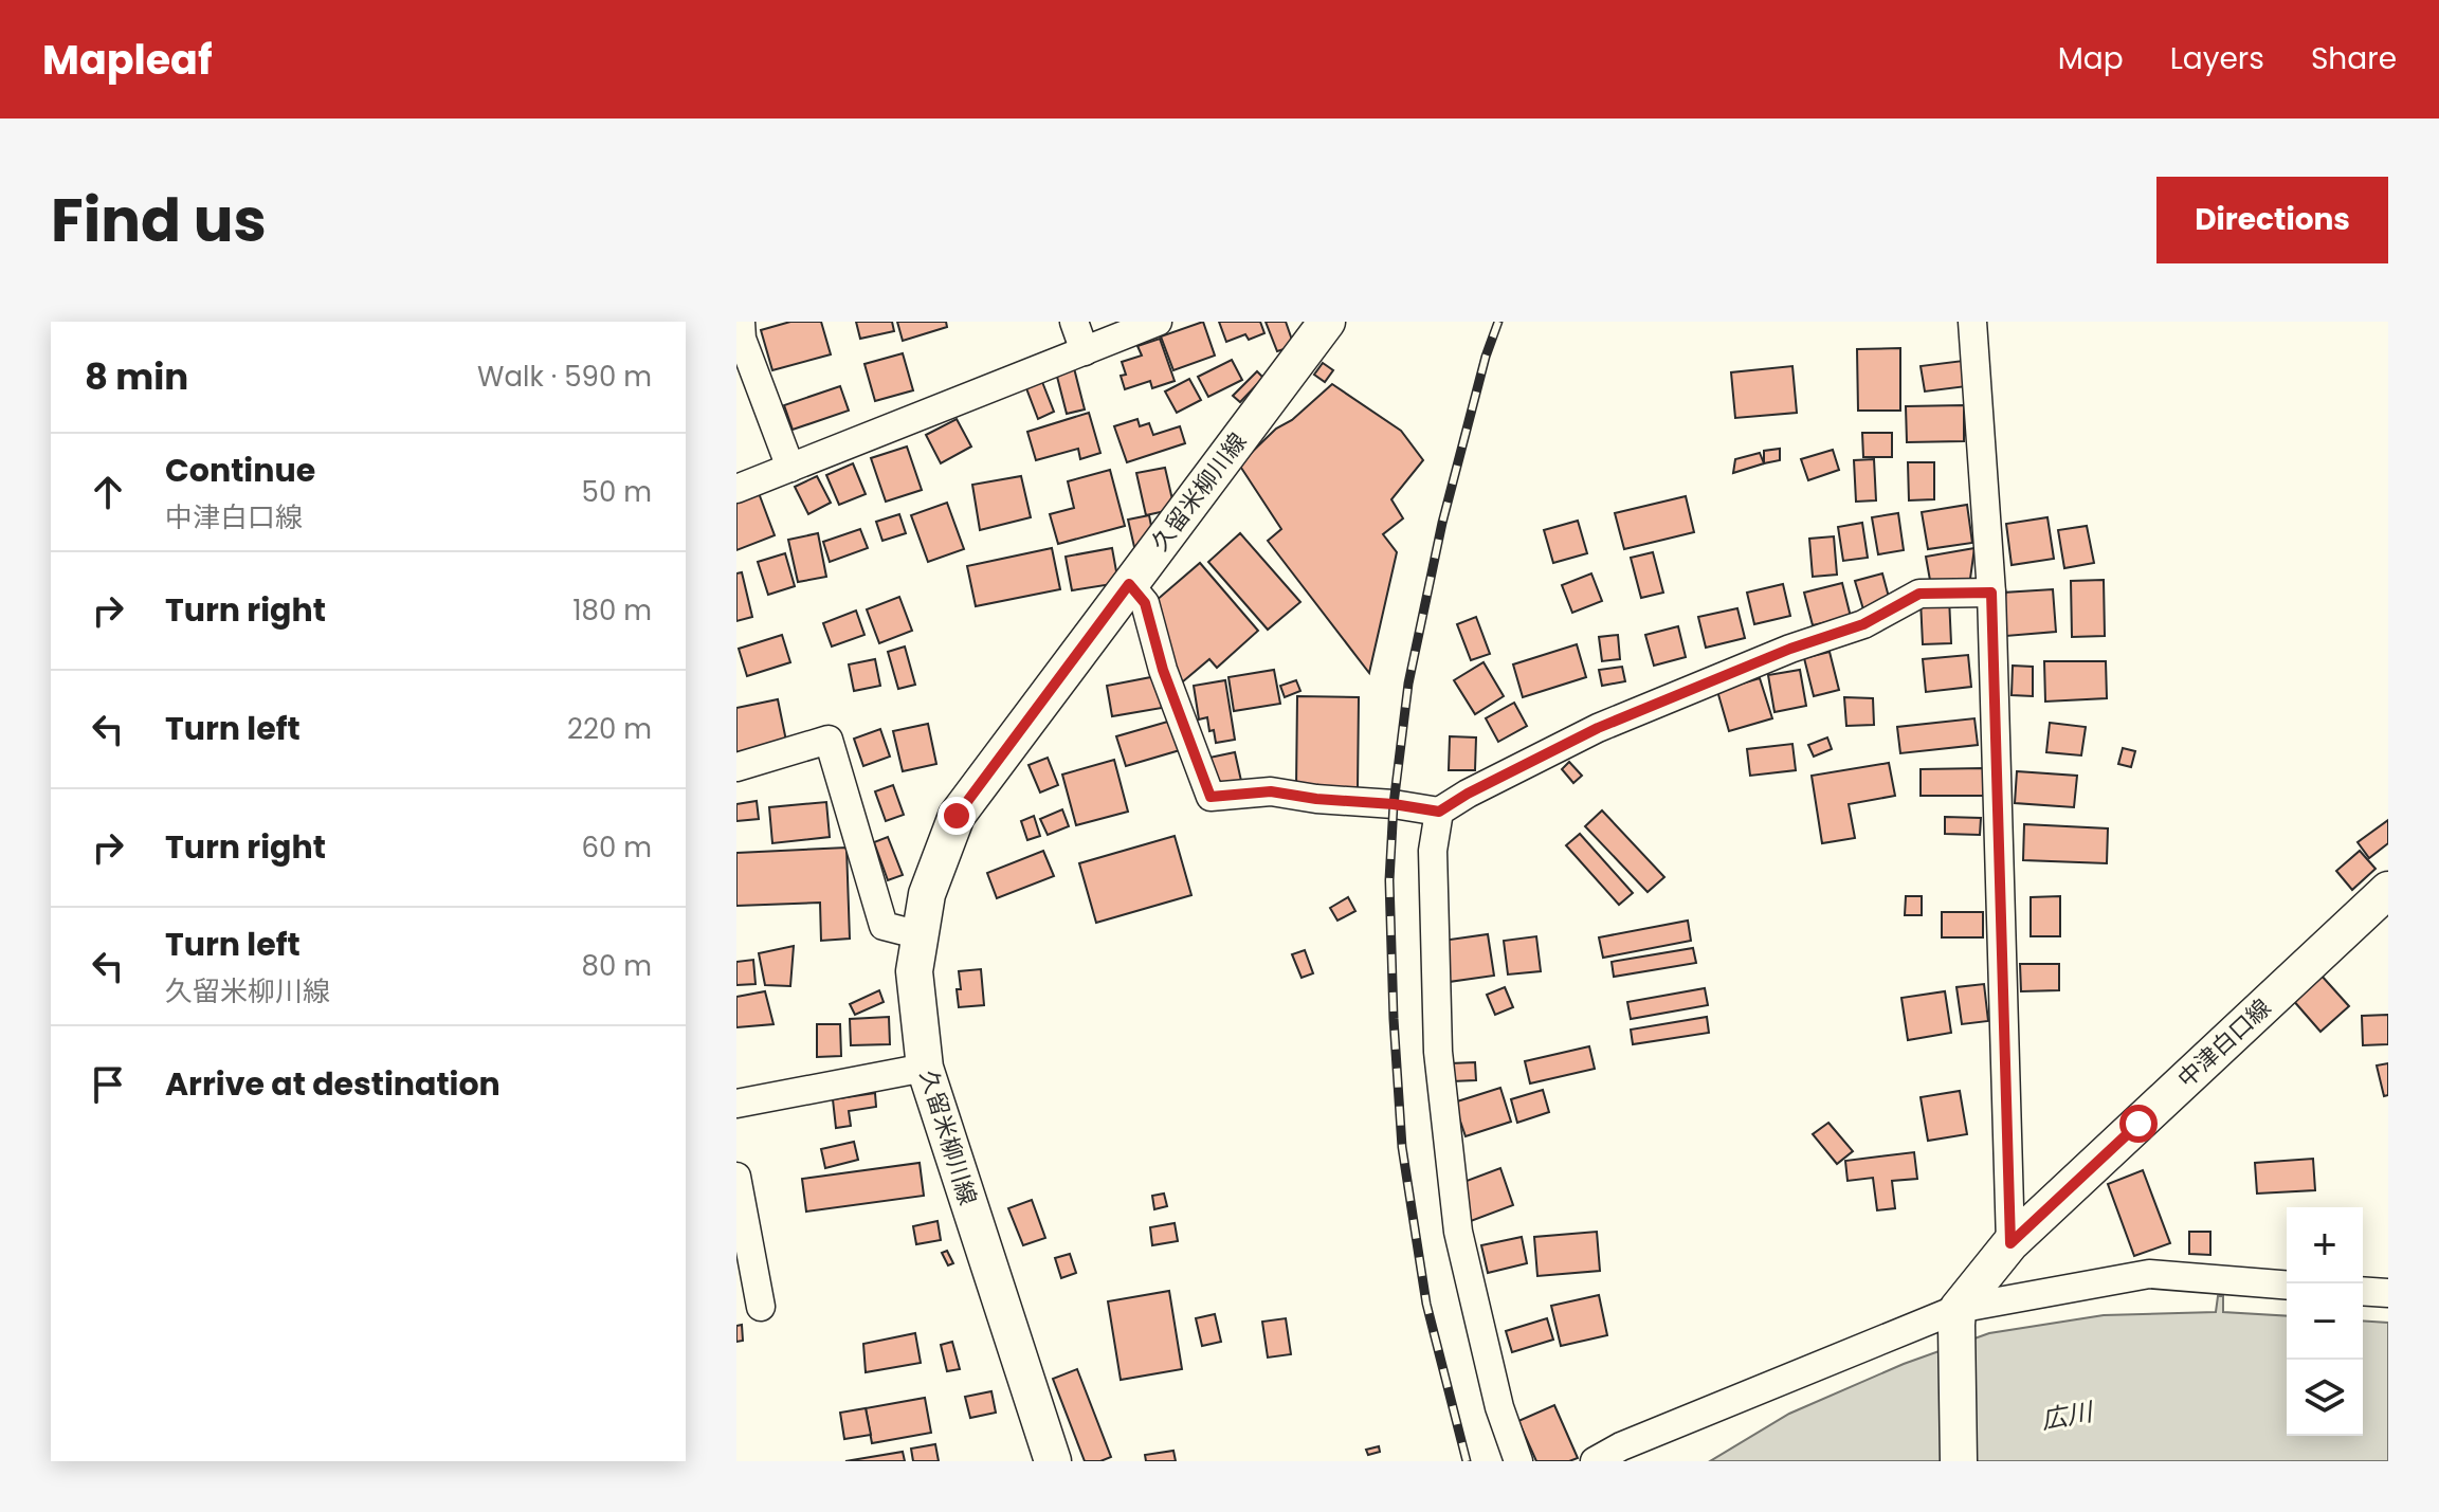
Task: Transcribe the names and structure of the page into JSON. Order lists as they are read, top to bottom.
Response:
{
  "streets": {
    "main road": ["久留米柳川線", "中津白口線"]
  },
  "water": ["広川"],
  "page": {
    "header": "Mapleaf",
    "nav": ["Map", "Layers", "Share"],
    "title": "Find us",
    "buttons": "Directions",
    "heading": ["8 min", "Walk · 590 m"],
    "list": [
      ["Continue", "中津白口線", "50 m"],
      ["Turn right", "180 m"],
      ["Turn left", "220 m"],
      ["Turn right", "60 m"],
      ["Turn left", "久留米柳川線", "80 m"],
      "Arrive at destination"
    ],
    "map_buttons": ["+", "−"]
  }
}
